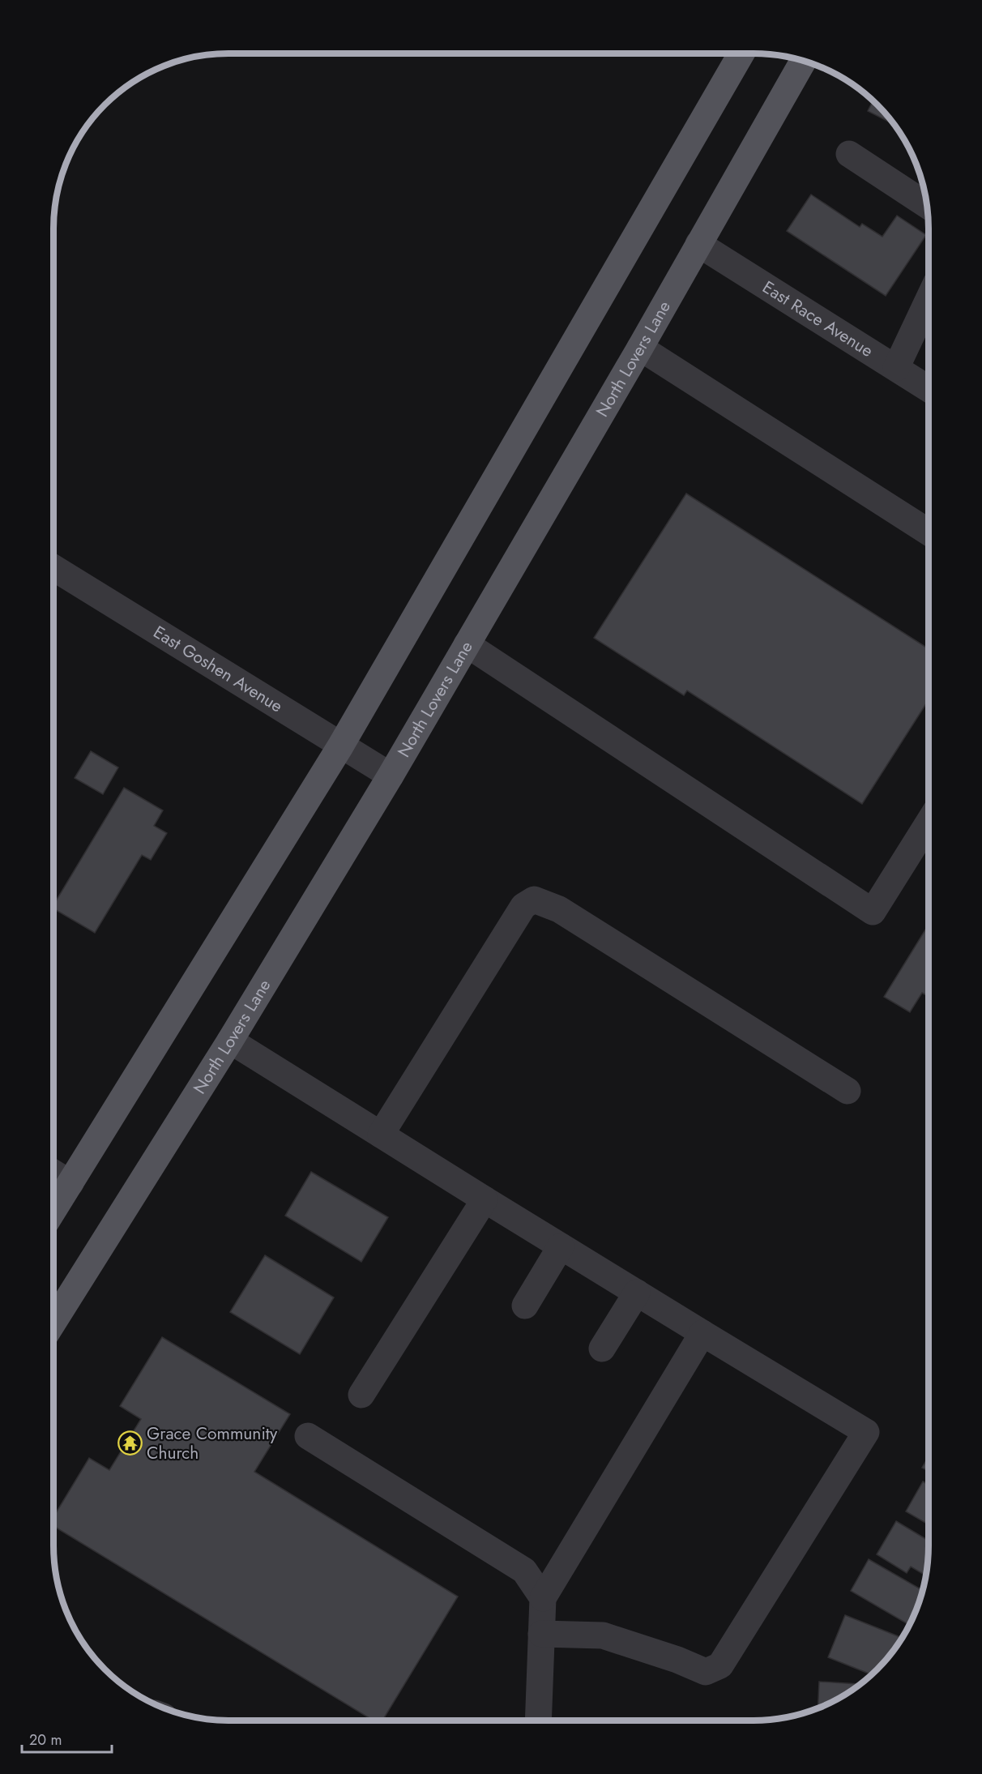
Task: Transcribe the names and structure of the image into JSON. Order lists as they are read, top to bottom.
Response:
{
  "streets": {
    "main road": ["North Lovers Lane"],
    "street": ["East Race Avenue", "East Goshen Avenue"]
  },
  "crossings": [
    ["East Race Avenue", "North Lovers Lane"],
    ["North Lovers Lane", "East Goshen Avenue"]
  ],
  "places": {
    "temple": ["Grace Community Church"]
  },
  "scale_bar": "20 m"
}
